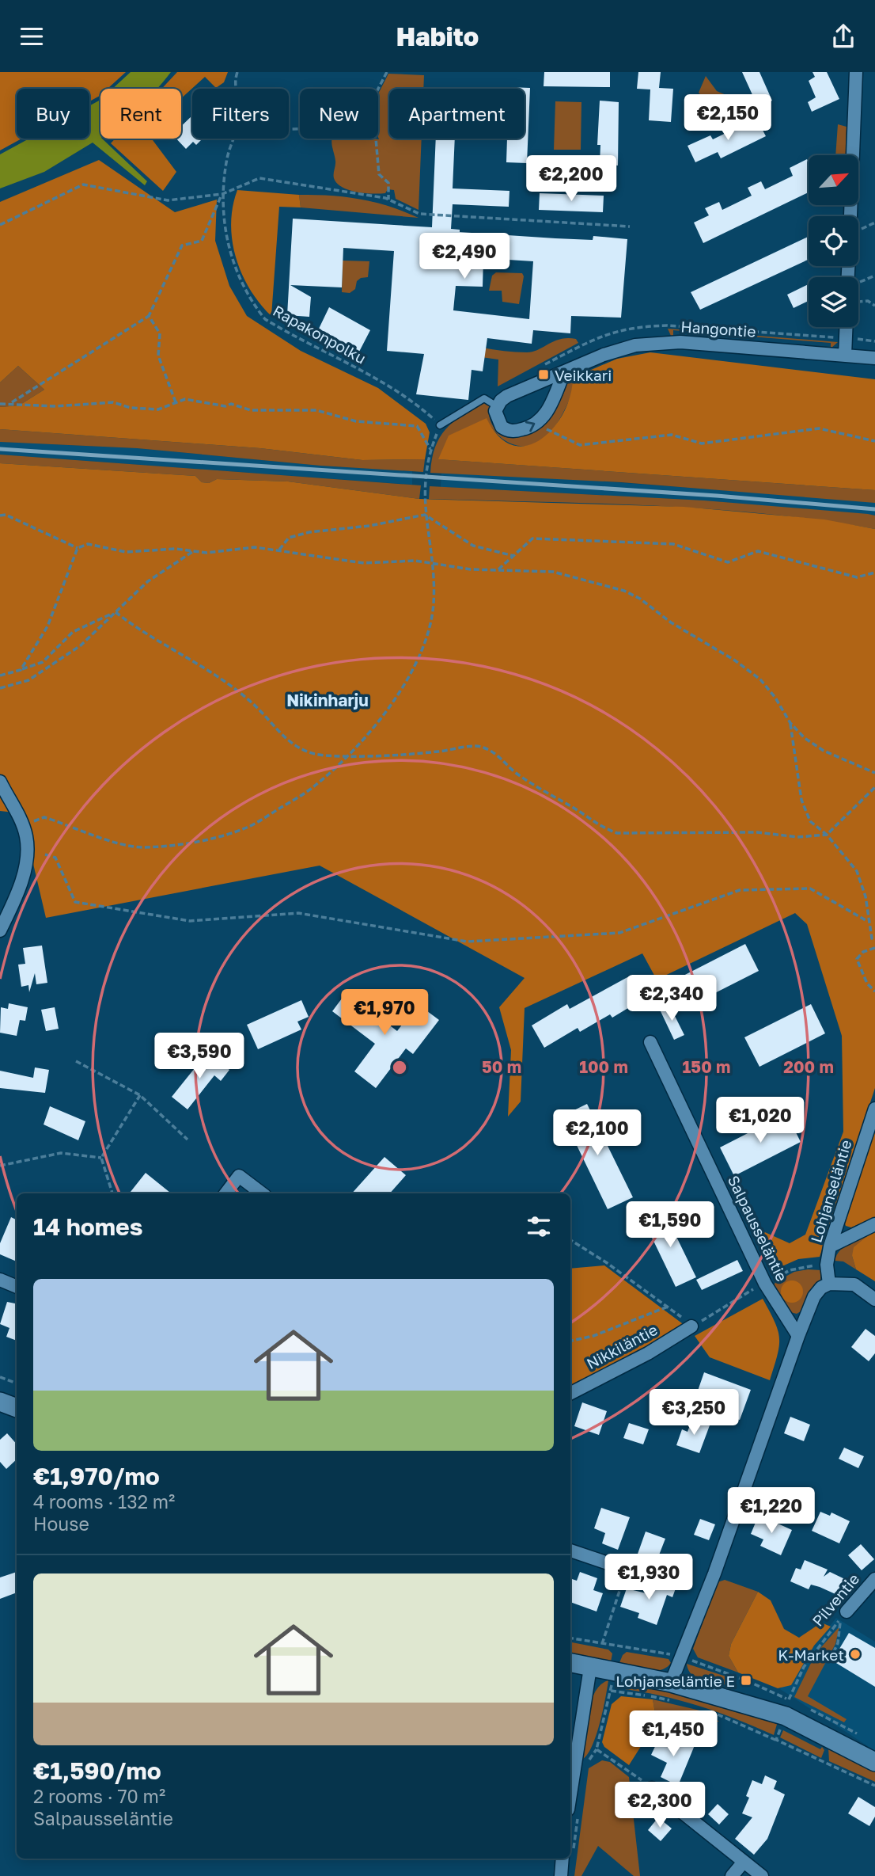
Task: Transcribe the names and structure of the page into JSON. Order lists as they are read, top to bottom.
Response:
{
  "streets": {
    "street": [
      "Hangontie",
      "Lohjanseläntie",
      "Salpausseläntie",
      "Nikkiläntie",
      "Pilventie"
    ],
    "path": ["Rapakonpolku"]
  },
  "districts": ["Nikinharju"],
  "places": {
    "transit": ["Veikkari", "Lohjanseläntie E"],
    "other": ["K-Market"]
  },
  "north": "top right",
  "page": {
    "header": "Habito",
    "chip": [
      "Buy",
      "Rent",
      "Filters",
      "New",
      "Apartment"
    ],
    "price": [
      "€2,150",
      "€2,200",
      "€2,490",
      "€2,340",
      "€1,970",
      "€3,590",
      "€1,020",
      "€2,100",
      "€1,590",
      "€3,250",
      "€1,220",
      "€1,930",
      "€1,450",
      "€2,300"
    ],
    "heading": "14 homes",
    "list": [
      {
        "name": "€1,970/mo",
        "note": "4 rooms · 132 m² · House"
      },
      {
        "name": "€1,590/mo",
        "note": "2 rooms · 70 m² · Salpausseläntie"
      }
    ]
  },
  "rings": [
    "50 m",
    "100 m",
    "150 m",
    "200 m"
  ]
}
